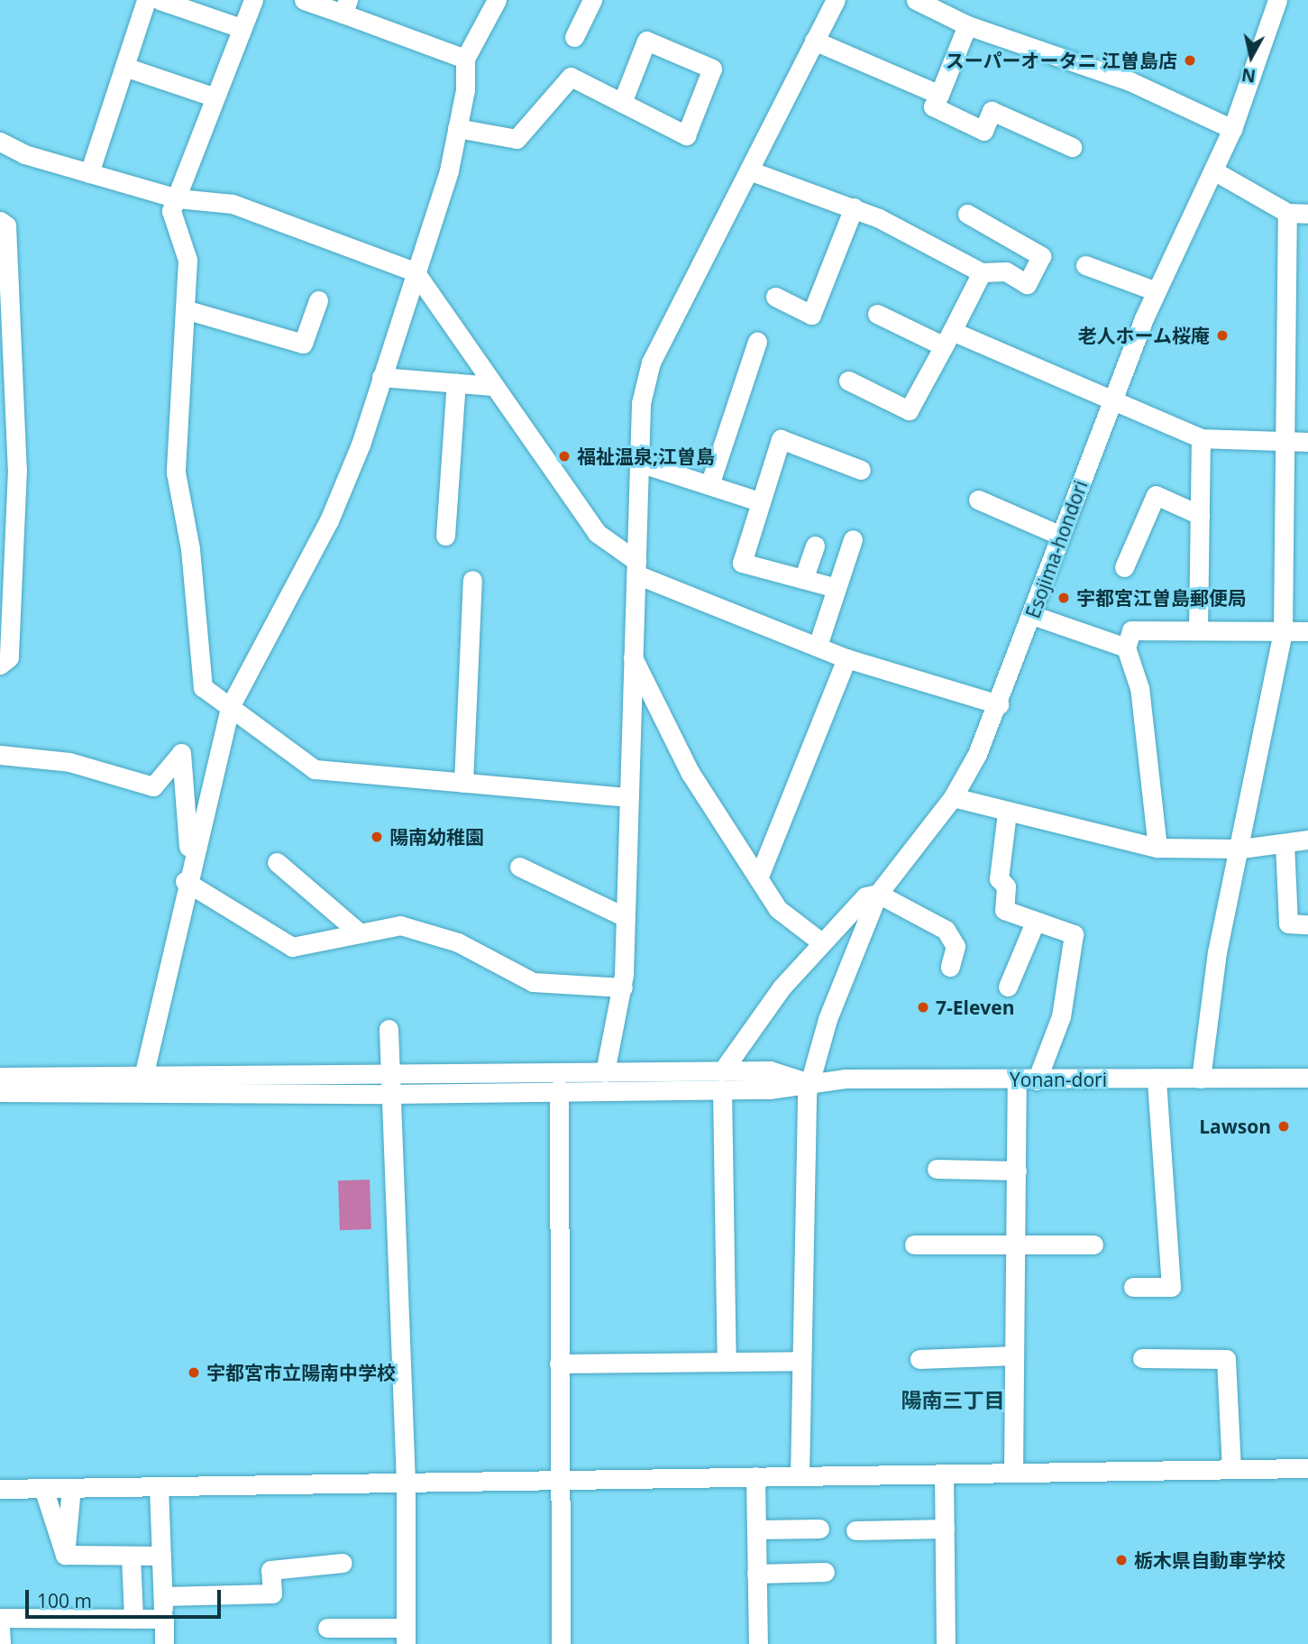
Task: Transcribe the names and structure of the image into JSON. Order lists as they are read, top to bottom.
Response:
{
  "streets": {
    "street": ["Esojima-hondori", "Yonan-dori"]
  },
  "crossings": [
    ["Esojima-hondori", "Yonan-dori"]
  ],
  "districts": ["陽南三丁目"],
  "places": [
    "スーパーオータニ 江曽島店",
    "老人ホーム桜庵",
    "福祉温泉;江曽島",
    "宇都宮江曽島郵便局",
    "陽南幼稚園",
    "7-Eleven",
    "Lawson",
    "宇都宮市立陽南中学校",
    "栃木県自動車学校"
  ],
  "scale_bar": "100 m",
  "north": "bottom"
}
